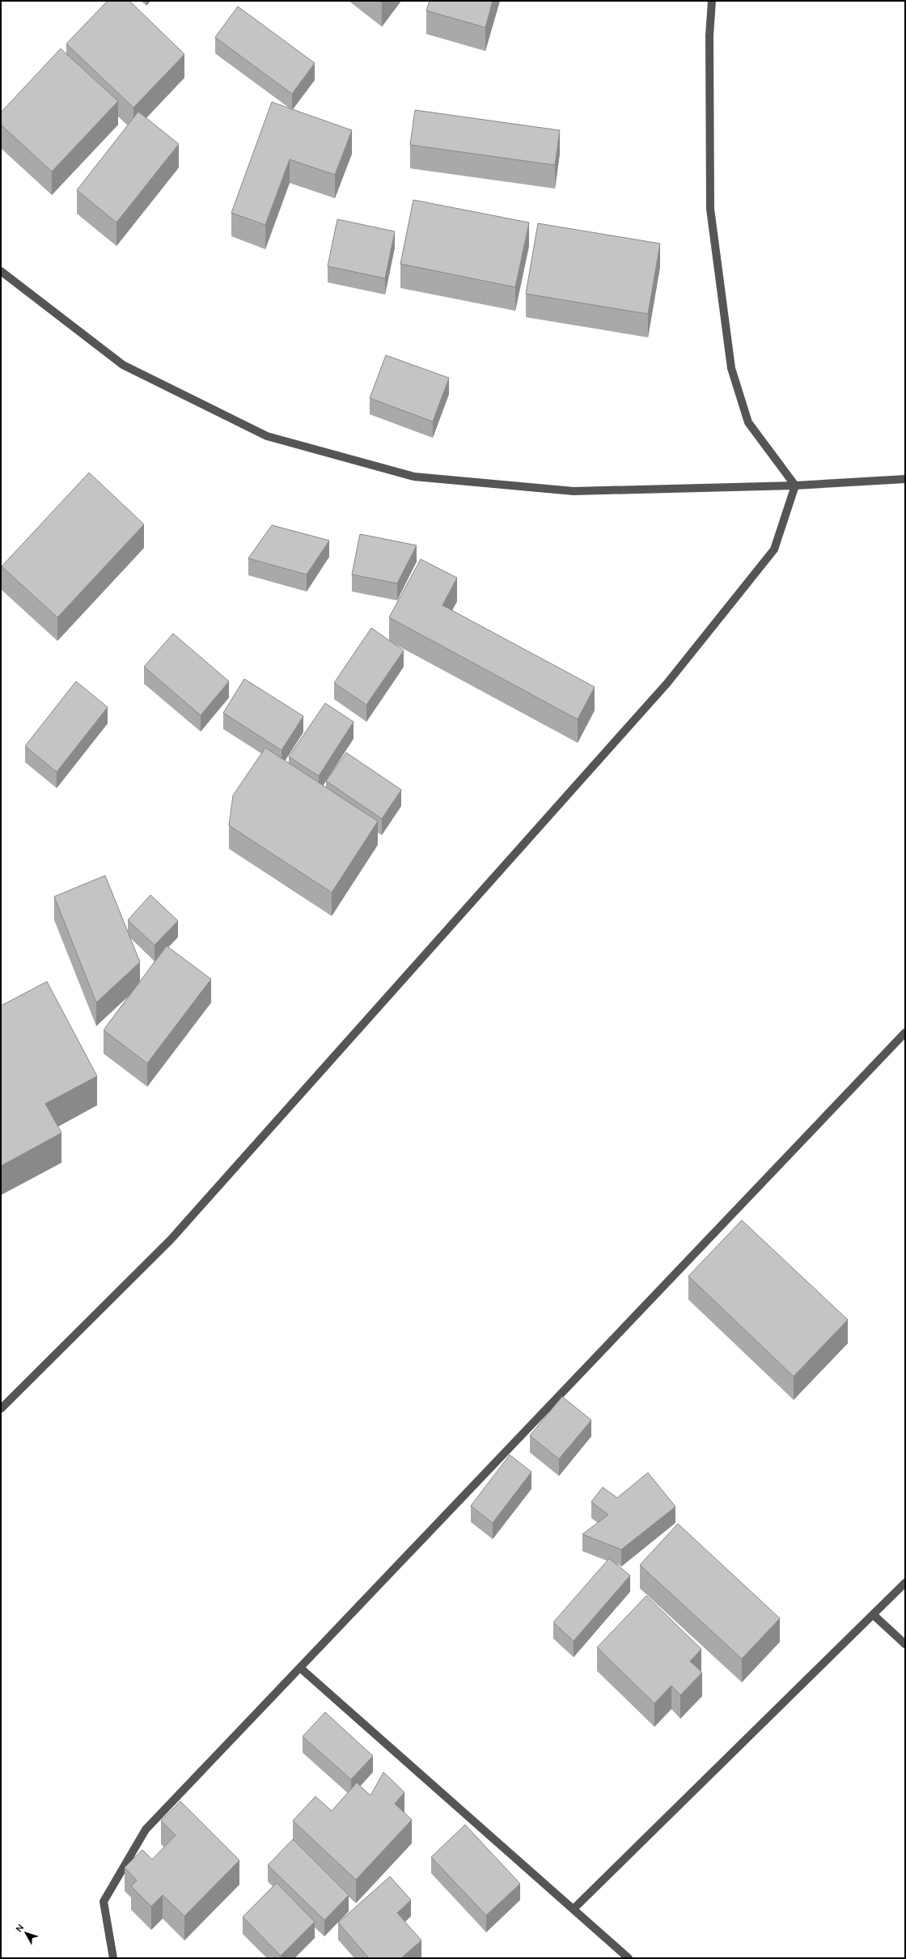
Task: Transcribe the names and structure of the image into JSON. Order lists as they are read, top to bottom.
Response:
{
  "north": "top left"
}
